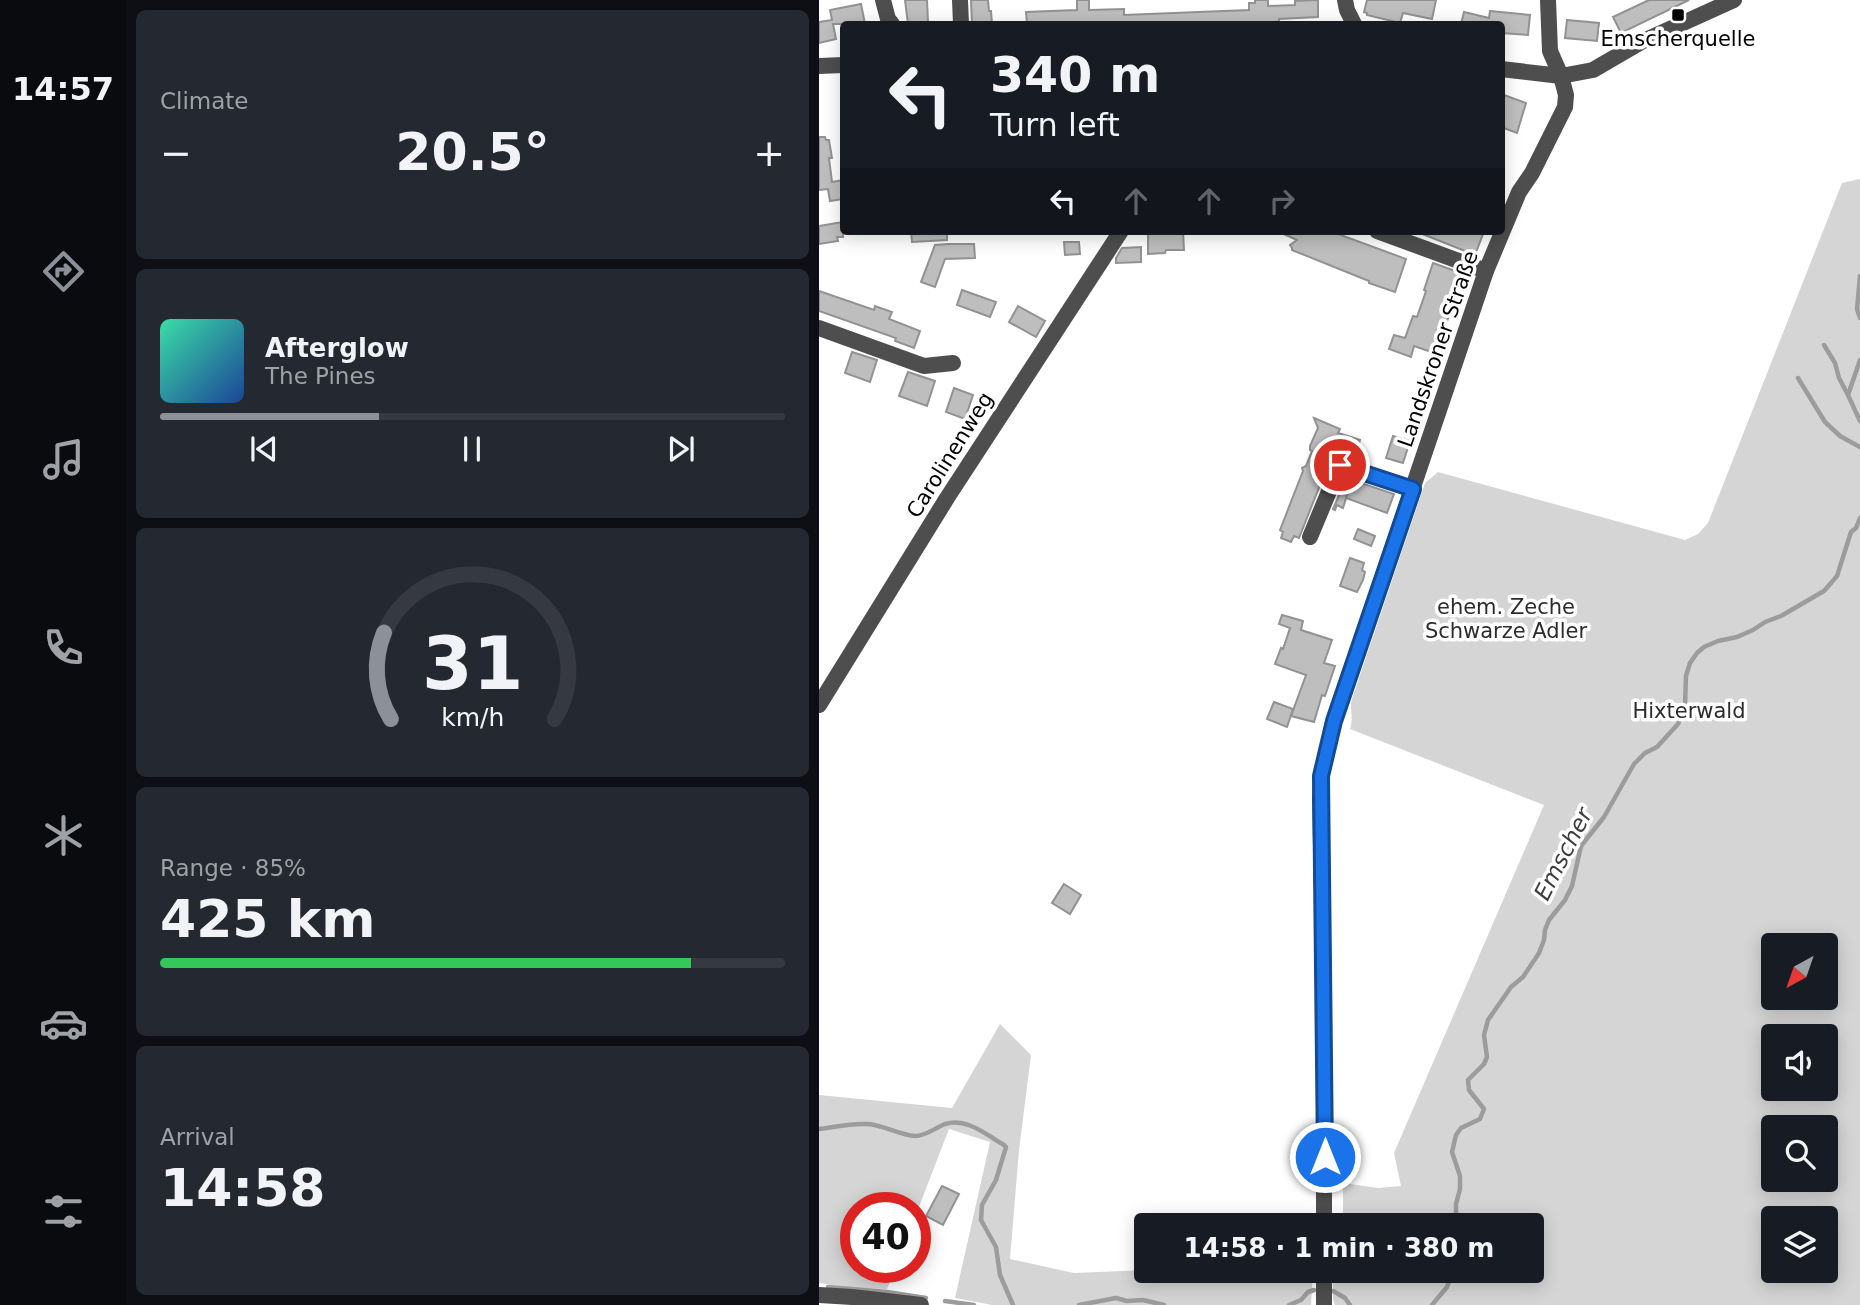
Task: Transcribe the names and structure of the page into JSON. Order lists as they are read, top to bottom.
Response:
{
  "streets": {
    "street": ["Landskroner Straße", "Carolinenweg"]
  },
  "water": ["Emscher"],
  "parks": ["ehem. Zeche Schwarze Adler", "Hixterwald"],
  "places": {
    "transit": ["Emscherquelle"]
  },
  "north": "bottom left",
  "page": {
    "tabs": "14:57",
    "tile": [
      "Climate",
      ["Range · 85%", "425 km"],
      ["Arrival", "14:58"]
    ],
    "turn": ["340 m", "Turn left"],
    "heat": ["−", "20.5°", "+"],
    "song": ["Afterglow", "The Pines"],
    "limit": "40",
    "trip": "14:58 · 1 min · 380 m",
    "gauge": ["31", "km/h"]
  }
}
